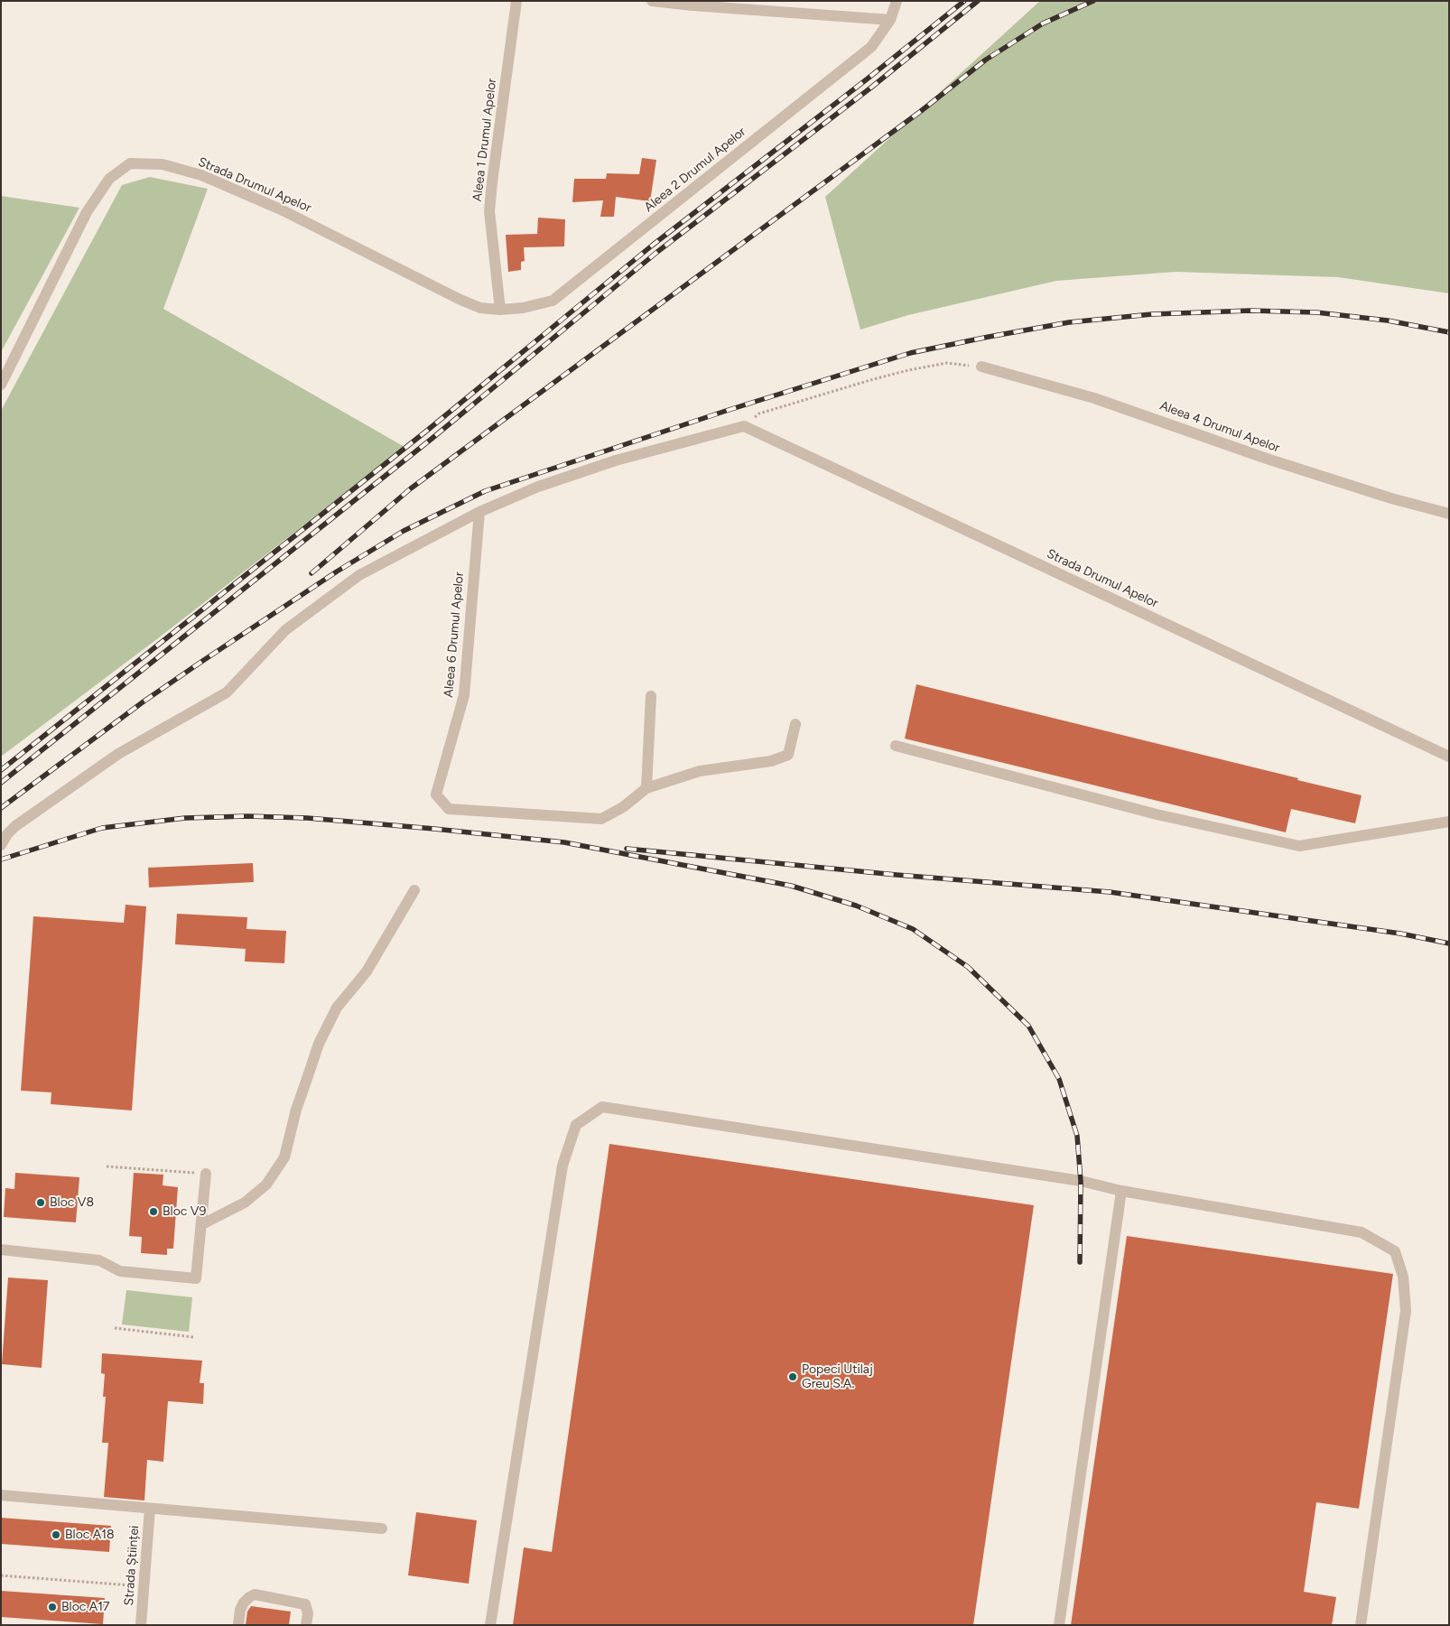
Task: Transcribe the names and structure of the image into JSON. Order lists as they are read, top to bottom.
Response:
{
  "streets": {
    "street": [
      "Aleea 1 Drumul Apelor",
      "Aleea 2 Drumul Apelor",
      "Strada Drumul Apelor",
      "Aleea 4 Drumul Apelor",
      "Aleea 6 Drumul Apelor",
      "Strada Științei"
    ]
  },
  "crossings": [
    ["Aleea 1 Drumul Apelor", "Aleea 2 Drumul Apelor"],
    ["Aleea 1 Drumul Apelor", "Strada Drumul Apelor"],
    ["Aleea 2 Drumul Apelor", "Strada Drumul Apelor"]
  ],
  "places": [
    "Bloc V8",
    "Bloc V9",
    "Popeci Utilaj Greu S.A.",
    "Bloc A18",
    "Bloc A17"
  ]
}
